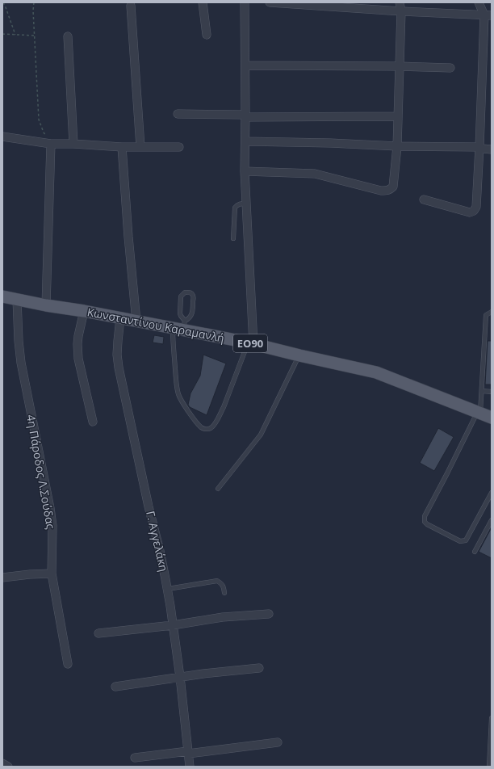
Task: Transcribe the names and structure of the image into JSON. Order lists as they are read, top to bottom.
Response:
{
  "streets": {
    "main road": ["Κωνσταντίνου Καραμανλή", "ΕΟ90"],
    "street": ["4η Πάροδος Λ.Σούδας", "Γ. Αγγελάκη"]
  },
  "crossings": [
    ["Κωνσταντίνου Καραμανλή", "4η Πάροδος Λ.Σούδας"],
    ["Κωνσταντίνου Καραμανλή", "Γ. Αγγελάκη"]
  ]
}
